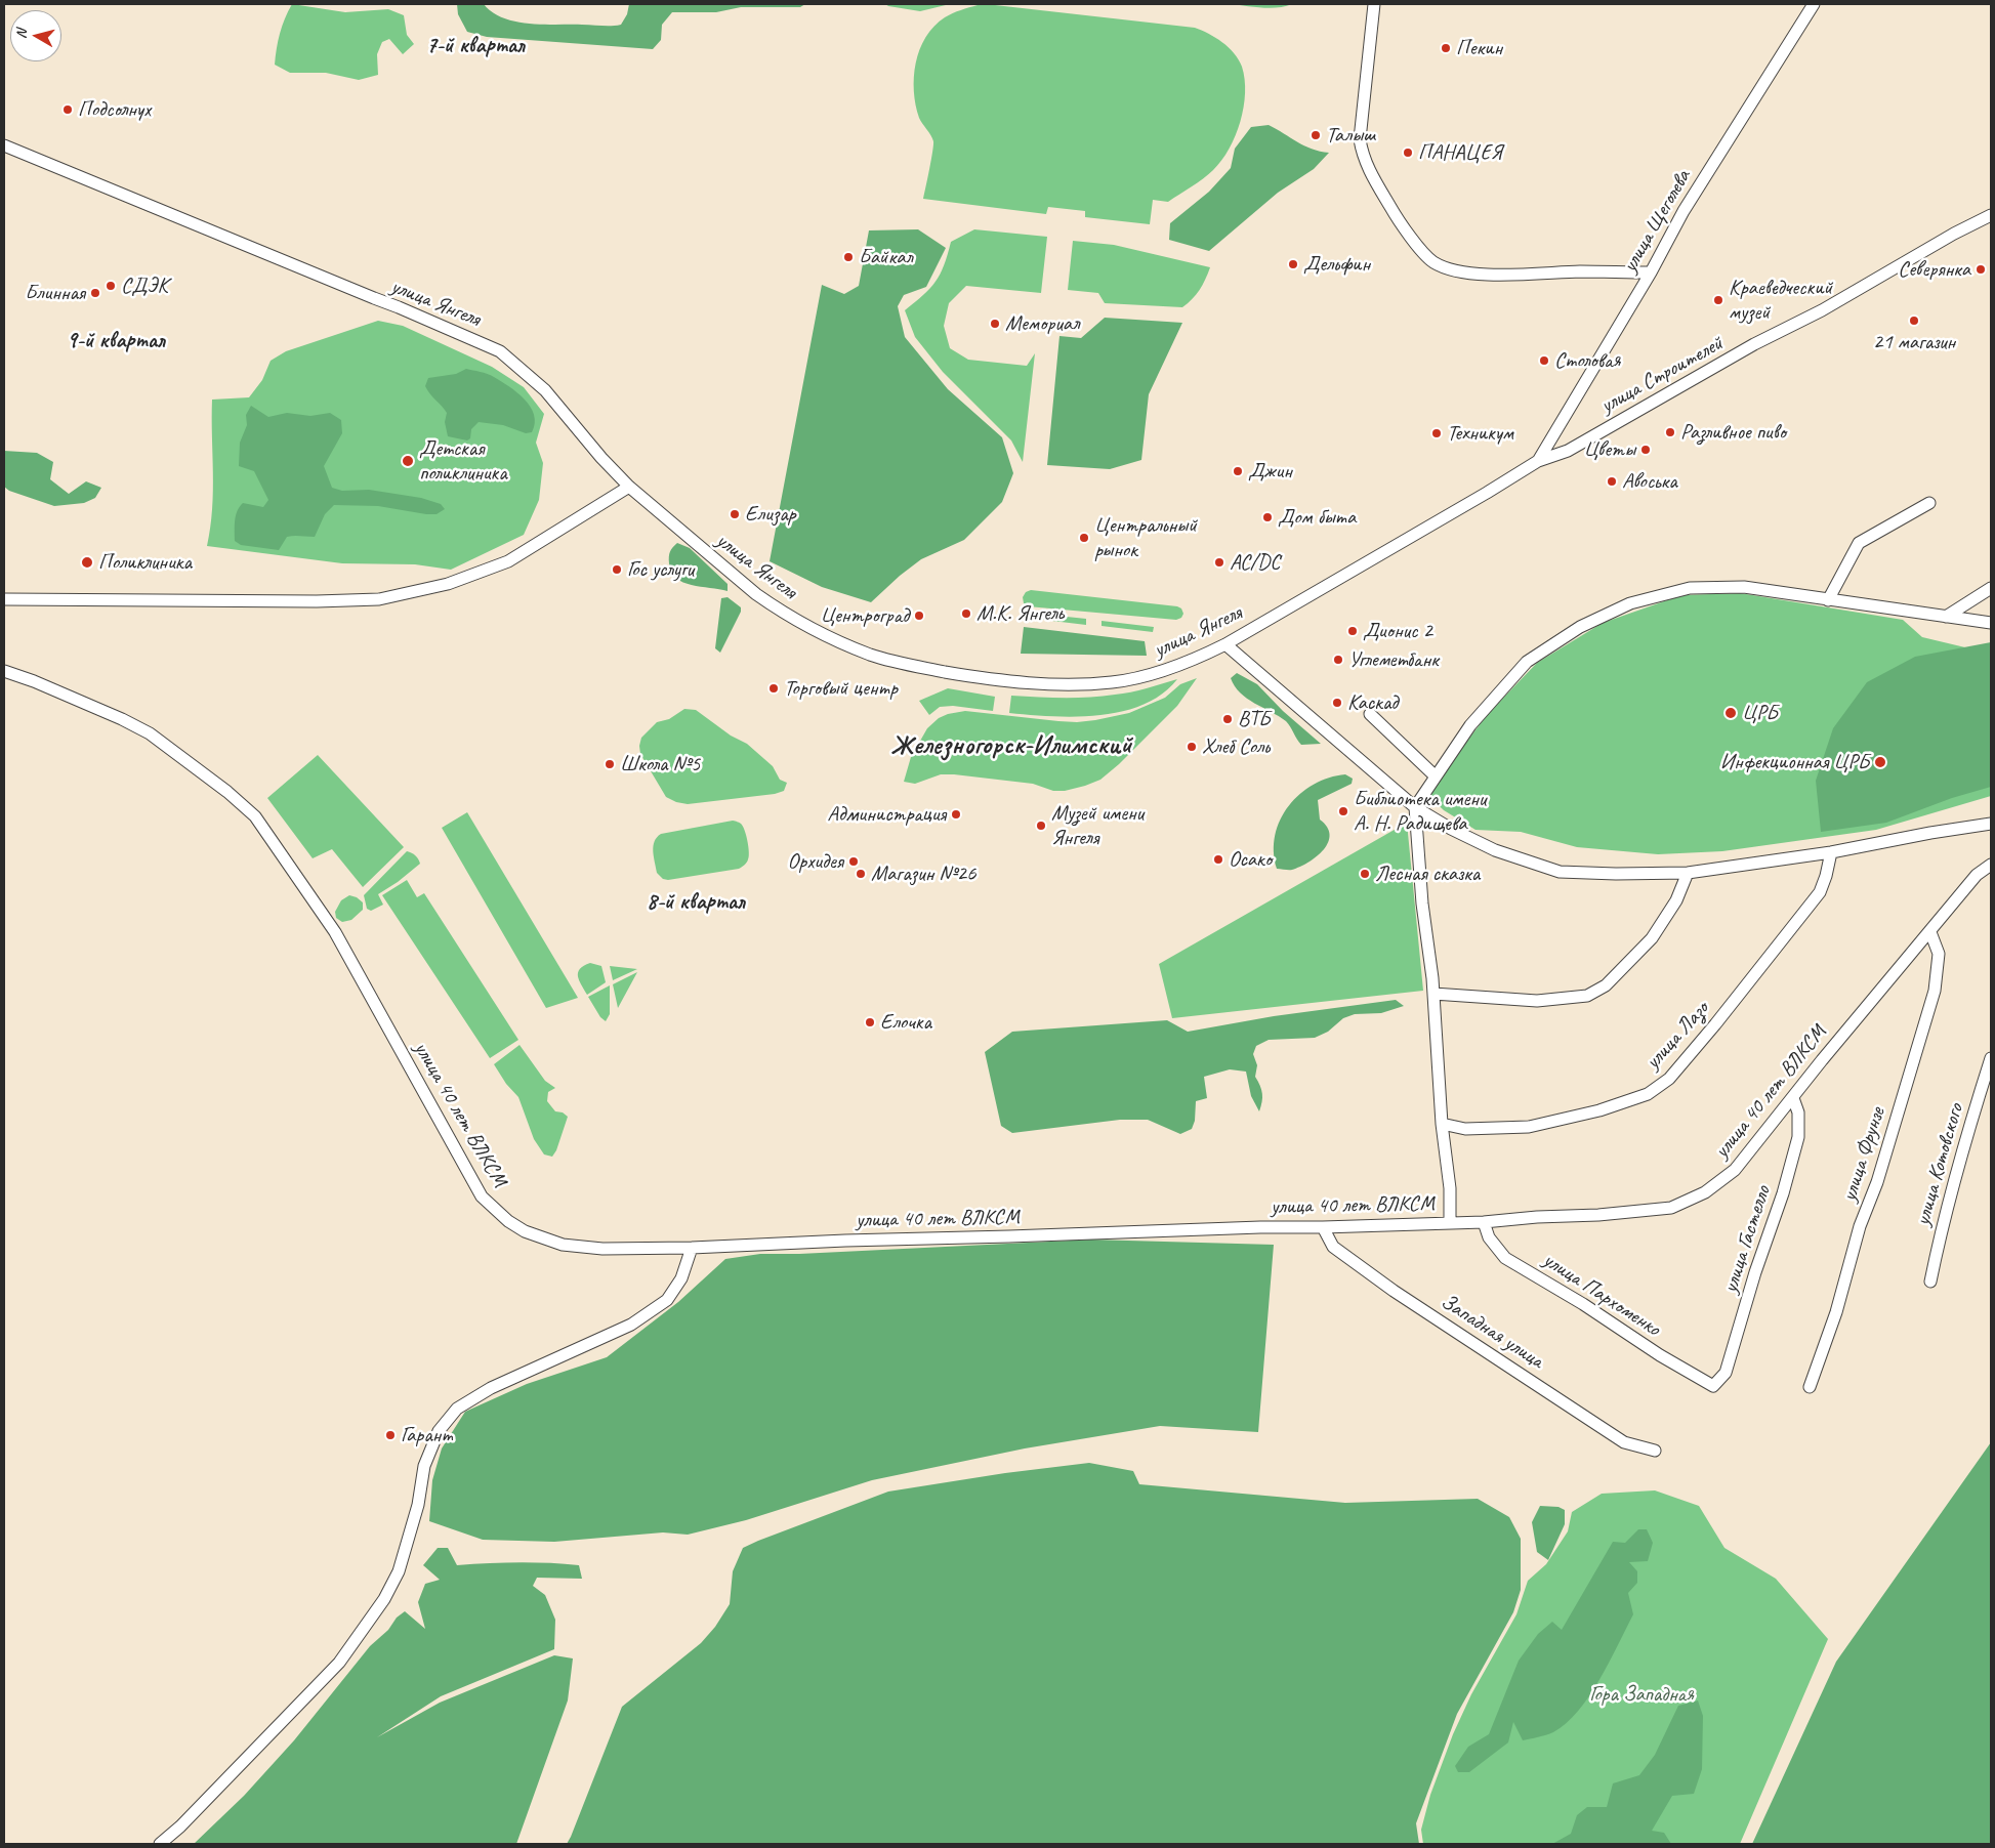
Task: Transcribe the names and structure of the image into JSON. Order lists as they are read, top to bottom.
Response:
{
  "streets": {
    "street": [
      "улица Щеголева",
      "улица Янгеля",
      "улица Строителей",
      "улица Лазо",
      "улица 40 лет ВЛКСМ",
      "улица Фрунзе",
      "улица Котовского",
      "улица Гастелло",
      "улица Пархоменко",
      "Западная улица"
    ]
  },
  "crossings": [
    ["улица Щеголева", "улица Янгеля"],
    ["улица Щеголева", "улица Строителей"],
    ["улица Янгеля", "улица Строителей"],
    ["улица 40 лет ВЛКСМ", "улица Фрунзе"],
    ["улица 40 лет ВЛКСМ", "улица Гастелло"],
    ["улица 40 лет ВЛКСМ", "улица Пархоменко"],
    ["улица 40 лет ВЛКСМ", "Западная улица"],
    ["улица Гастелло", "улица Пархоменко"]
  ],
  "districts": [
    "7-й квартал",
    "9-й квартал",
    "Железногорск-Илимский",
    "8-й квартал"
  ],
  "parks": ["Гора Западная"],
  "places": [
    "Пекин",
    "Подсолнух",
    "Талыш",
    "ПАНАЦЕЯ",
    "Байкал",
    "Дельфин",
    "Северянка",
    "СДЭК",
    "Блинная",
    "Краеведческий музей",
    "21 магазин",
    "Мемориал",
    "Столовая",
    "Разливное пиво",
    "Техникум",
    "Цветы",
    "Детская поликлиника",
    "Джин",
    "Авоська",
    "Елизар",
    "Дом быта",
    "Центральный рынок",
    "Поликлиника",
    "AC/DC",
    "Гос услуги",
    "М.К. Янгель",
    "Центроград",
    "Дионис 2",
    "Углеметбанк",
    "Торговый центр",
    "Каскад",
    "ЦРБ",
    "ВТБ",
    "Хлеб Соль",
    "Инфекционная ЦРБ",
    "Школа №5",
    "Библиотека имени А. Н. Радищева",
    "Администрация",
    "Музей имени Янгеля",
    "Осако",
    "Орхидея",
    "Магазин №26",
    "Лесная сказка",
    "Елочка",
    "Гарант"
  ],
  "north": "left"
}
